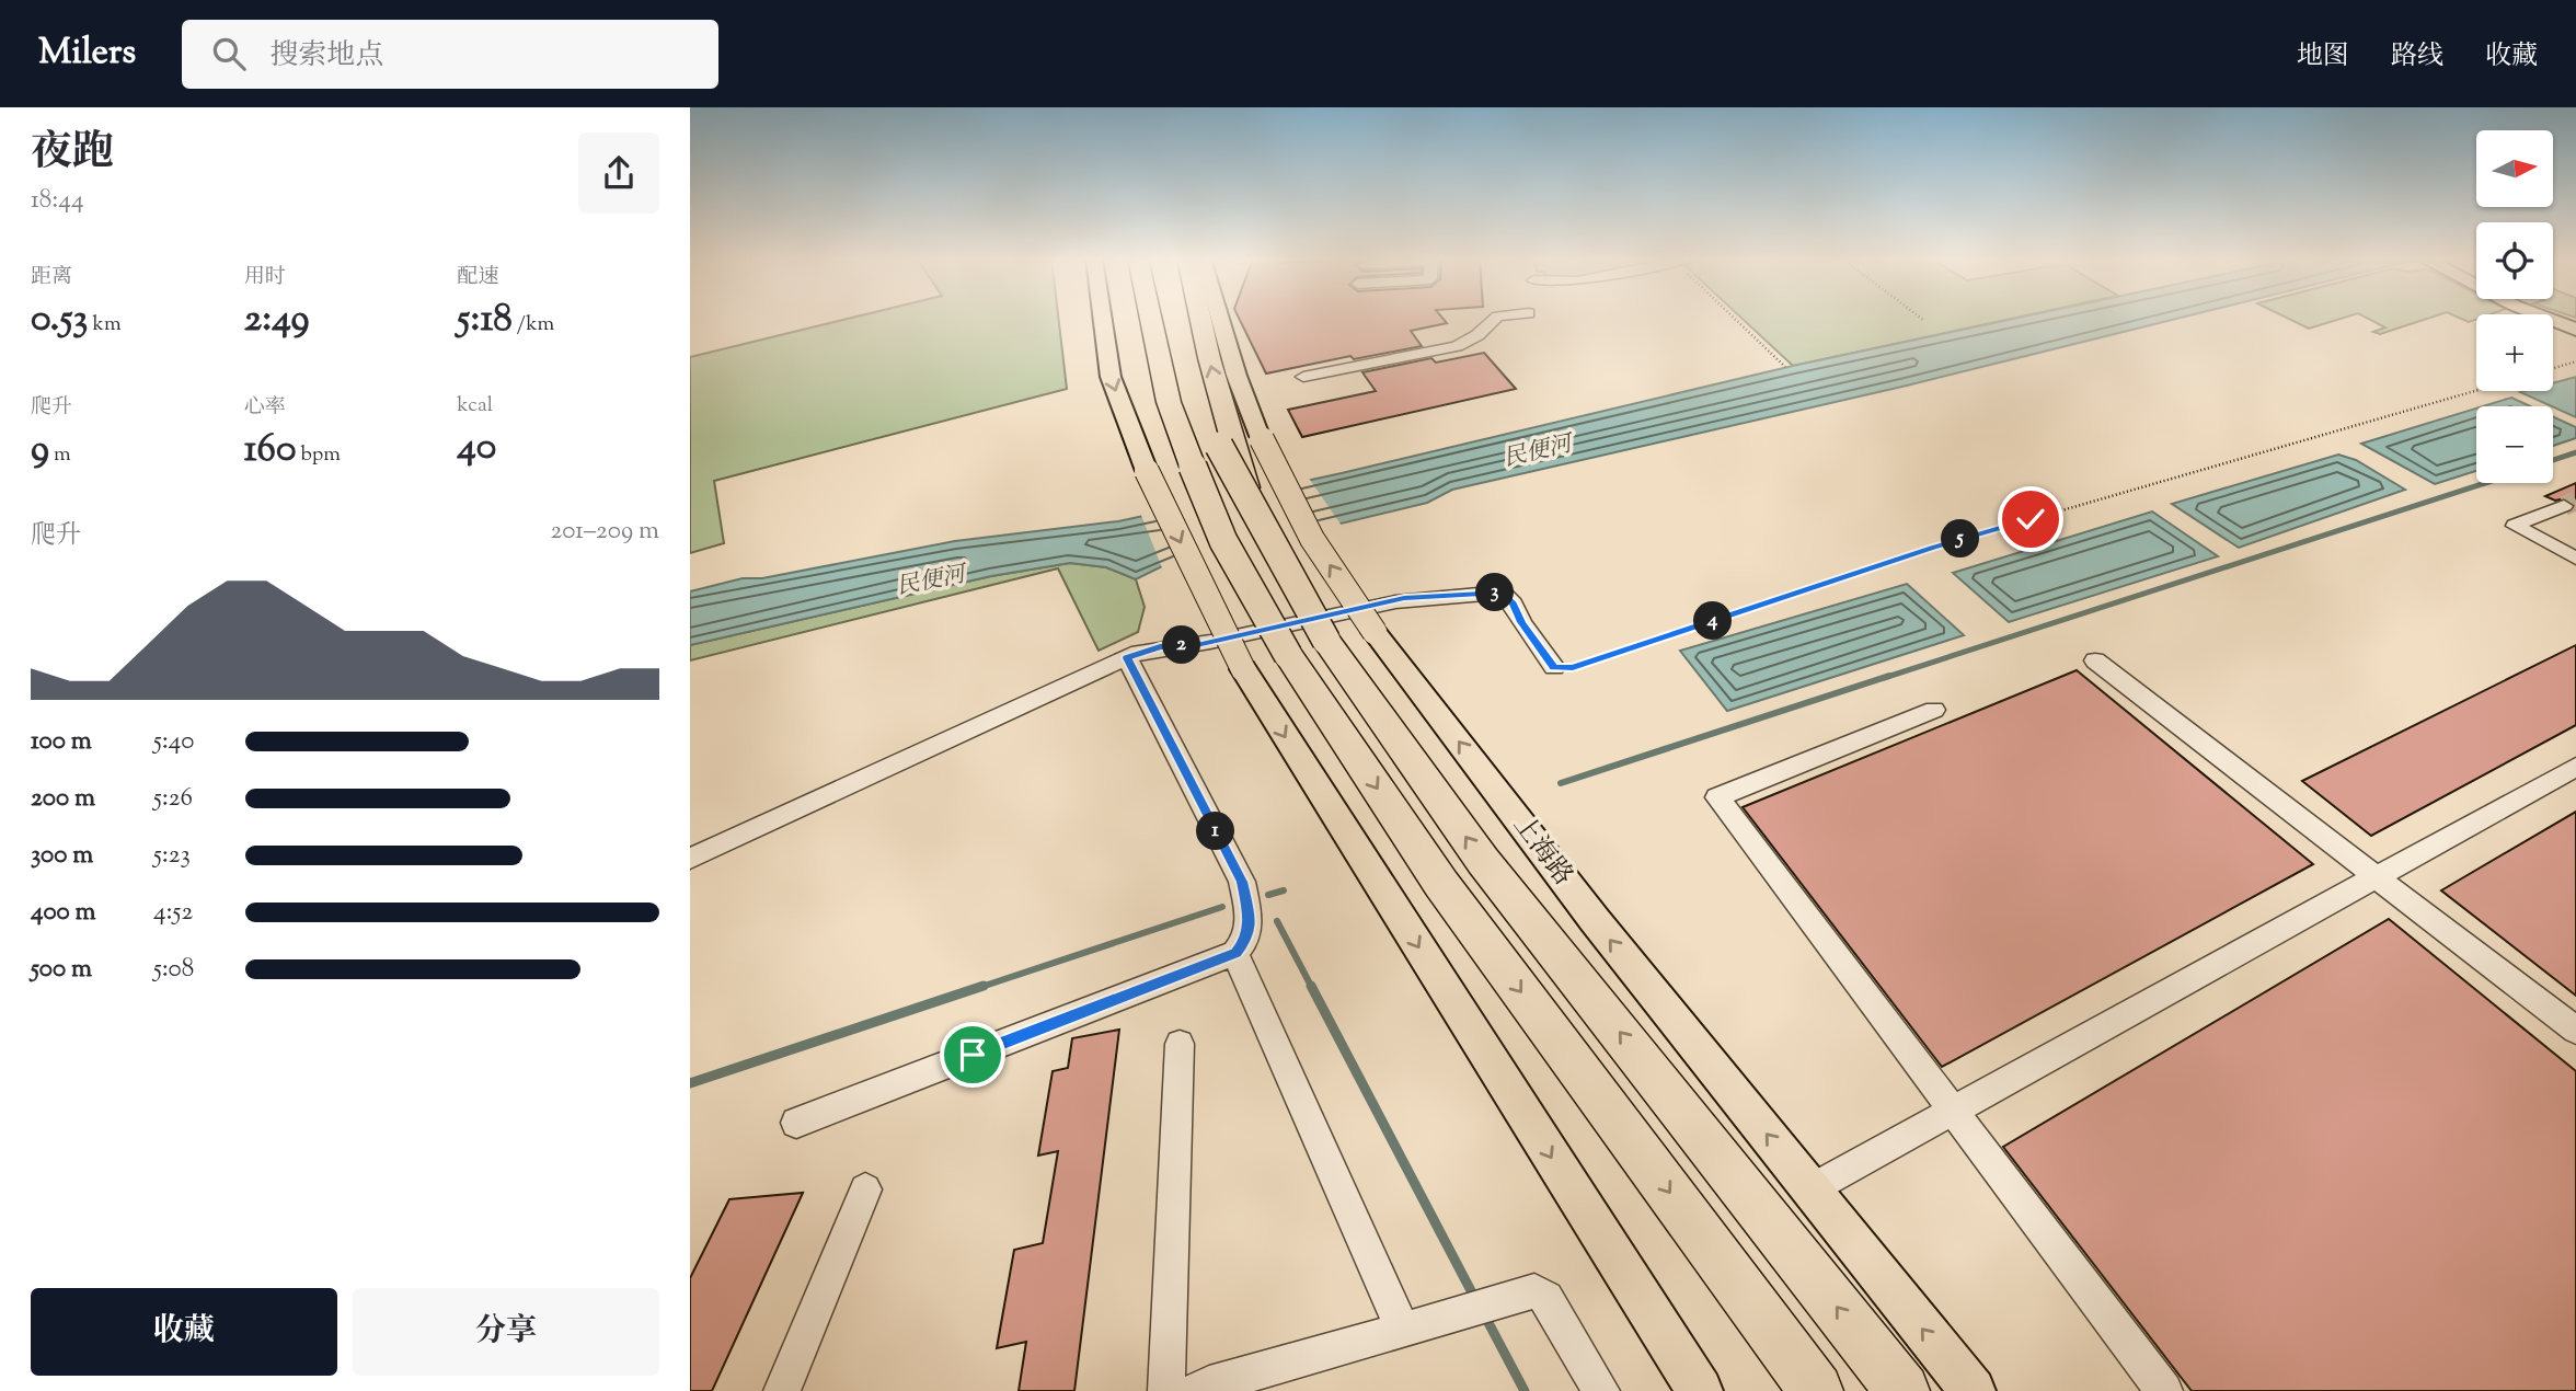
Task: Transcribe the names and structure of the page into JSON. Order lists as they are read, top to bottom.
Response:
{
  "streets": {
    "highway": ["上海路"]
  },
  "water": ["民便河"],
  "north": "right",
  "page": {
    "header": "Milers",
    "search": "搜索地点",
    "nav": ["地图", "路线", "收藏"],
    "heading": ["夜跑", "18:44"],
    "map_buttons": ["+", "−"],
    "stats": [
      ["距离", "0.53 km"],
      ["用时", "2:49"],
      ["配速", "5:18 /km"],
      ["爬升", "9 m"],
      ["心率", "160 bpm"],
      ["kcal", "40"]
    ],
    "chart": ["爬升", "201–209 m"],
    "pins": [
      "5",
      "3",
      "4",
      "2",
      "1"
    ],
    "list": [
      {
        "name": "100 m",
        "note": "5:40"
      },
      {
        "name": "200 m",
        "note": "5:26"
      },
      {
        "name": "300 m",
        "note": "5:23"
      },
      {
        "name": "400 m",
        "note": "4:52"
      },
      {
        "name": "500 m",
        "note": "5:08"
      }
    ],
    "buttons": ["收藏", "分享"]
  }
}
